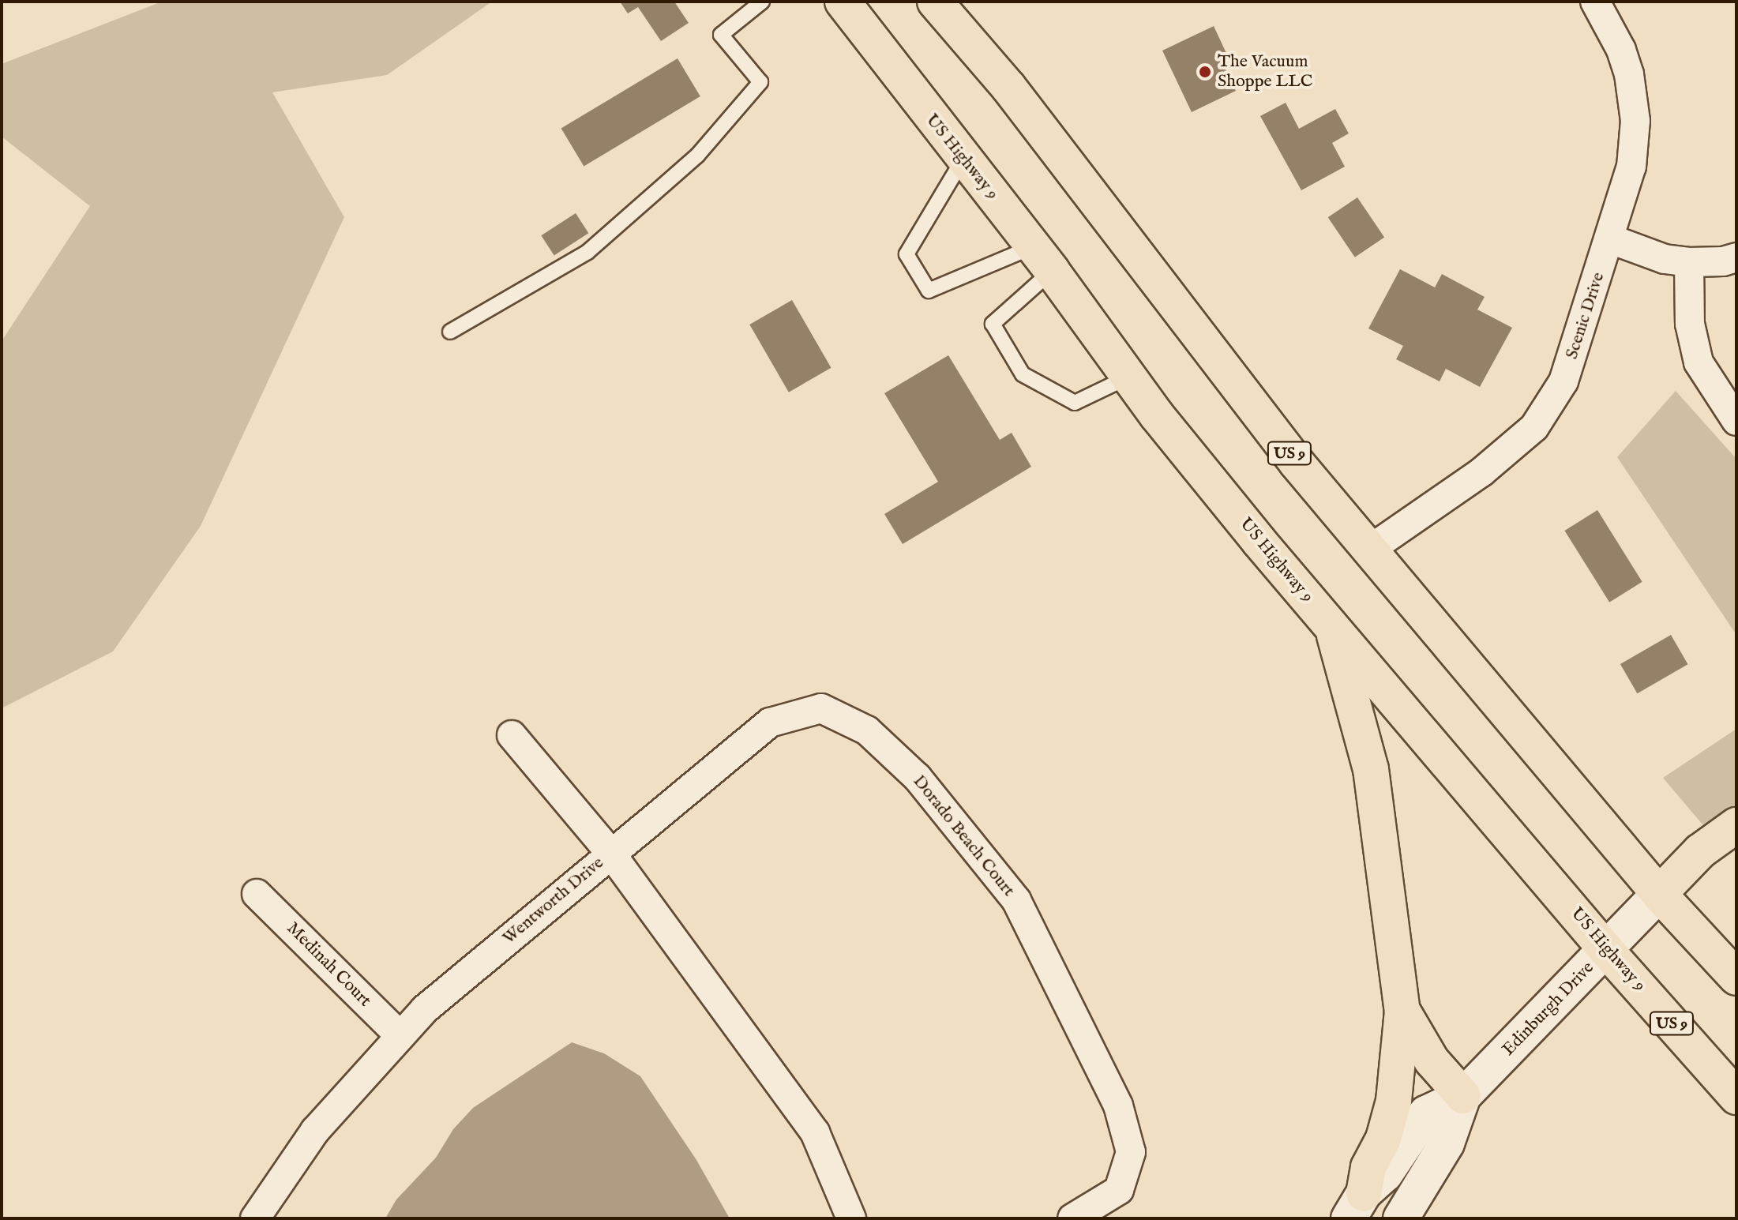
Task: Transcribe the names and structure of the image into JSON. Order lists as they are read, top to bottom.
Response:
{
  "streets": {
    "highway": ["US Highway 9", "US 9"],
    "main road": ["Edinburgh Drive"],
    "street": [
      "Scenic Drive",
      "Dorado Beach Court",
      "Wentworth Drive",
      "Medinah Court"
    ]
  },
  "crossings": [
    ["US Highway 9", "Edinburgh Drive"],
    ["Scenic Drive", "US 9"],
    ["US 9", "Edinburgh Drive"],
    ["Dorado Beach Court", "Wentworth Drive"],
    ["Wentworth Drive", "Medinah Court"]
  ],
  "places": ["The Vacuum Shoppe LLC"]
}
